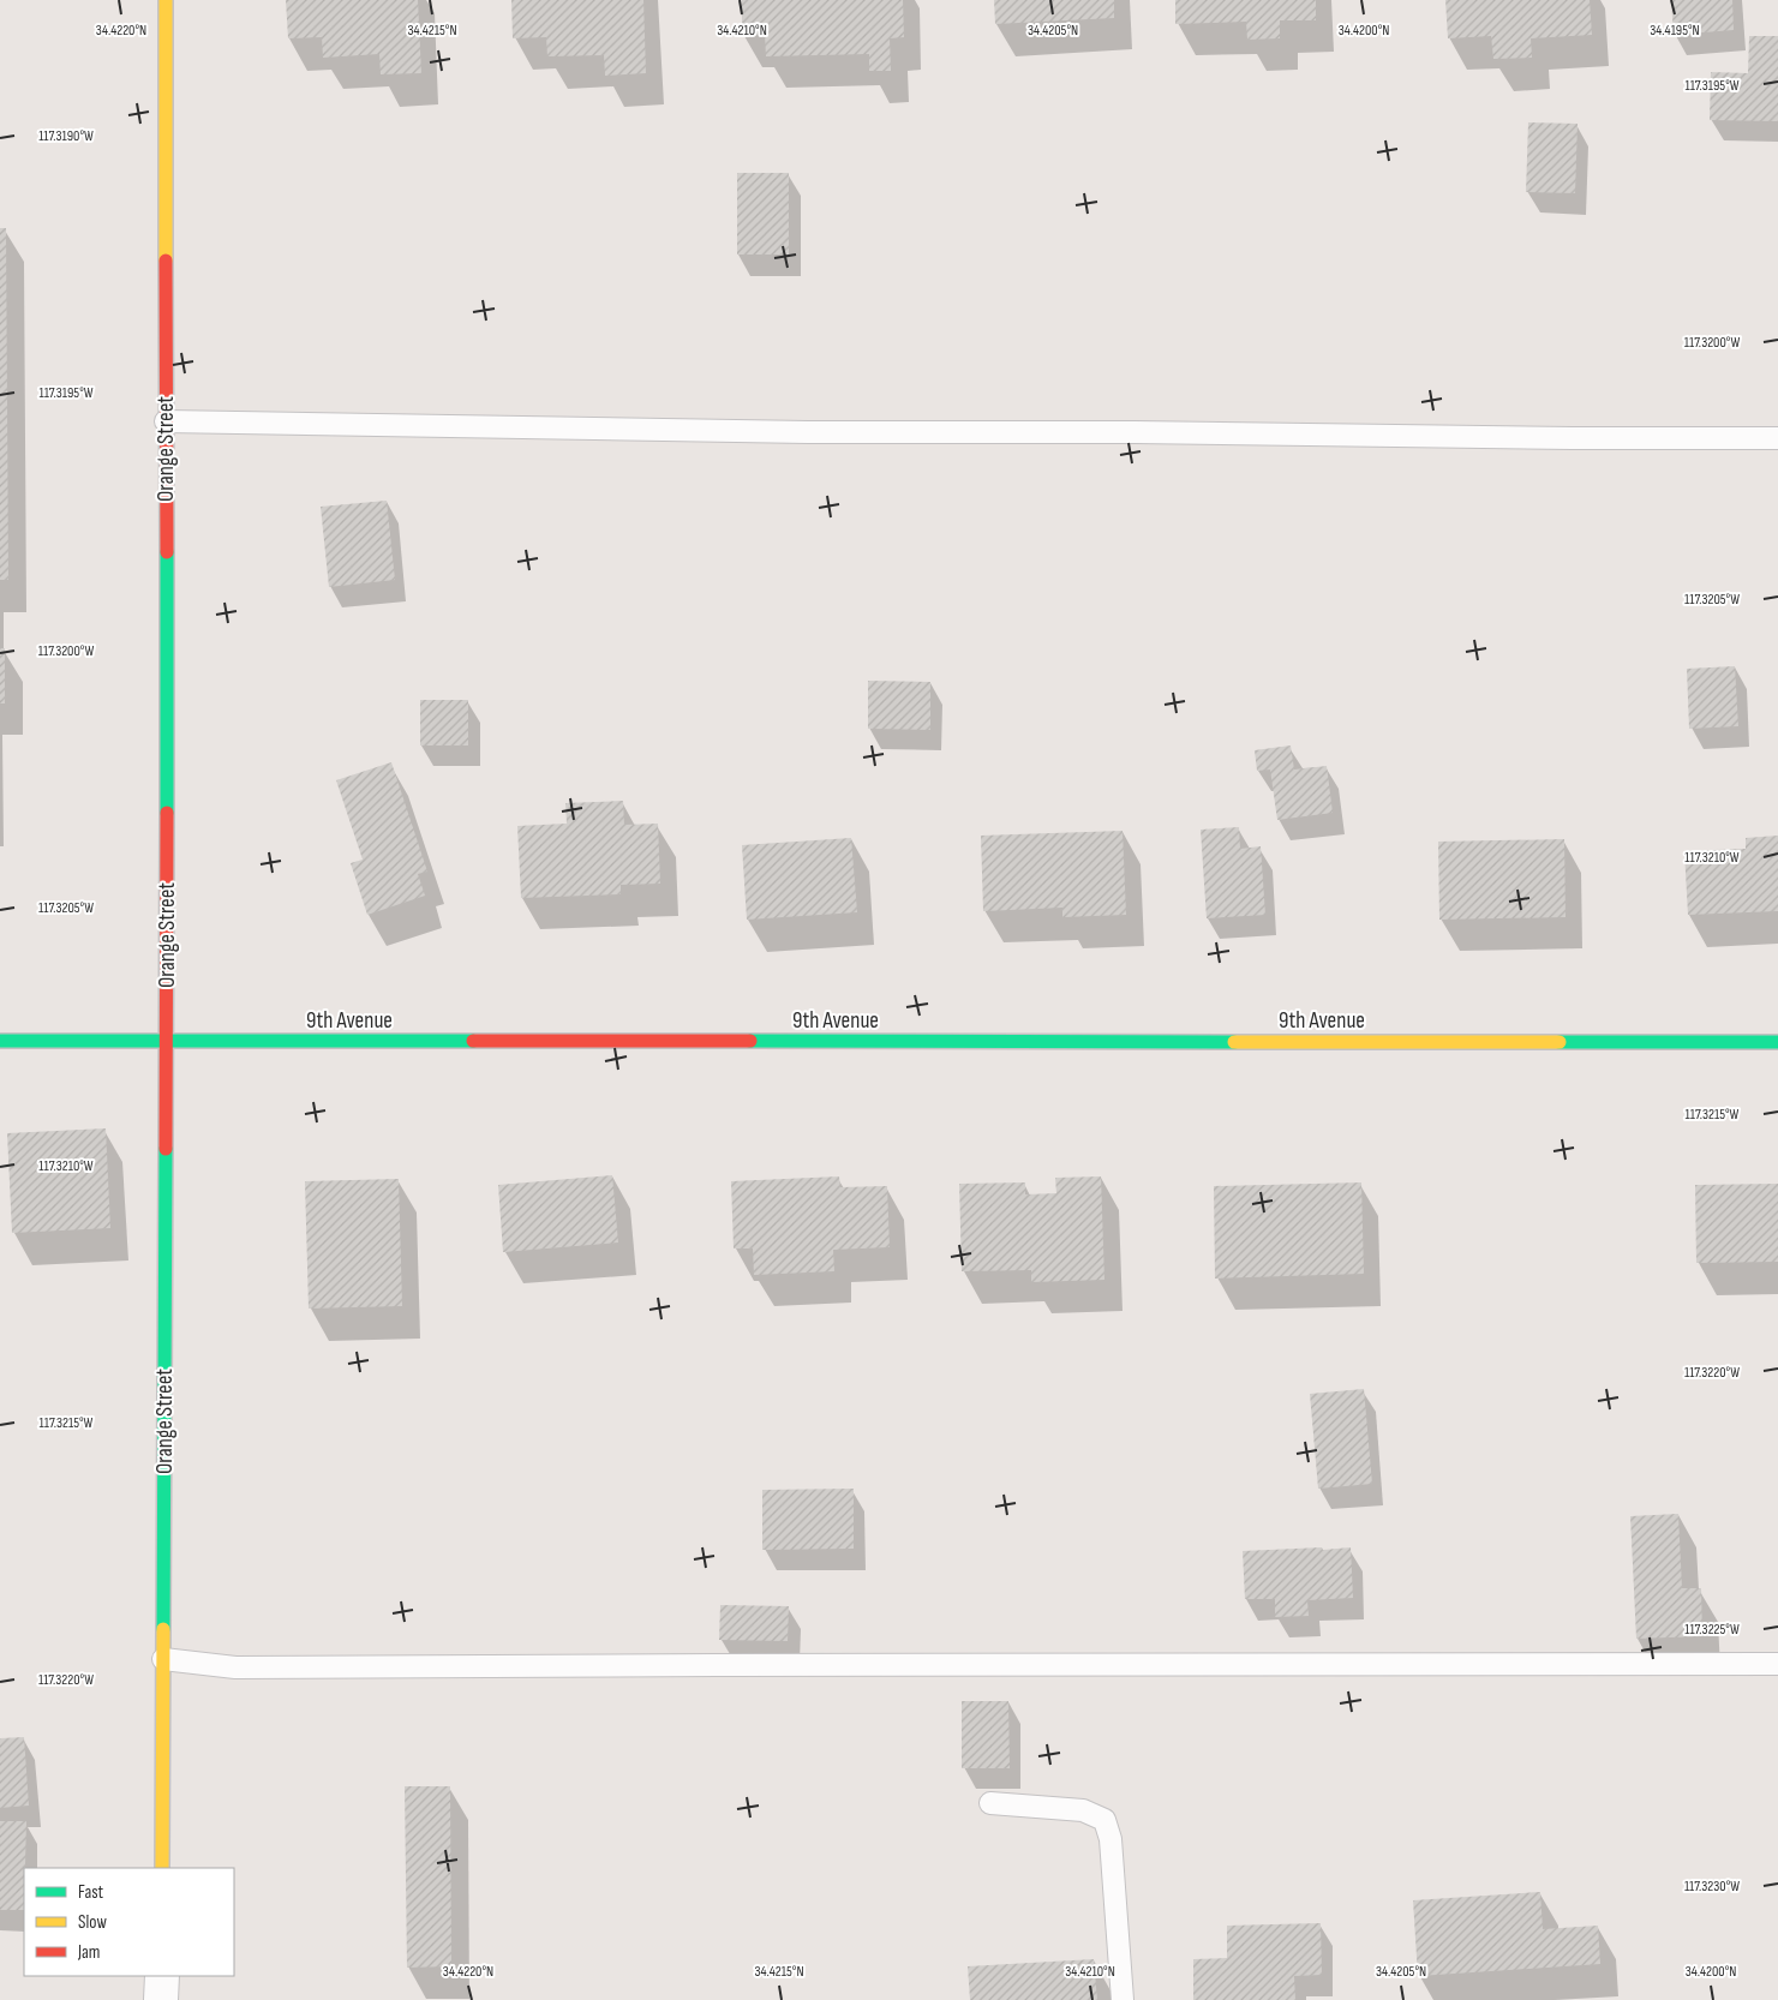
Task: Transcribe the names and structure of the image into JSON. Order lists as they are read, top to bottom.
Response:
{
  "streets": {
    "street": ["Orange Street", "9th Avenue"]
  },
  "crossings": [
    ["Orange Street", "9th Avenue"]
  ],
  "legend": ["Fast", "Slow", "Jam"],
  "coordinates": [
    "34.4195°N",
    "34.4220°N",
    "34.4215°N",
    "34.4210°N",
    "34.4205°N",
    "34.4200°N",
    "117.3195°W",
    "117.3190°W",
    "117.3200°W",
    "117.3205°W",
    "117.3210°W",
    "117.3215°W",
    "117.3220°W",
    "117.3225°W",
    "117.3230°W"
  ]
}
